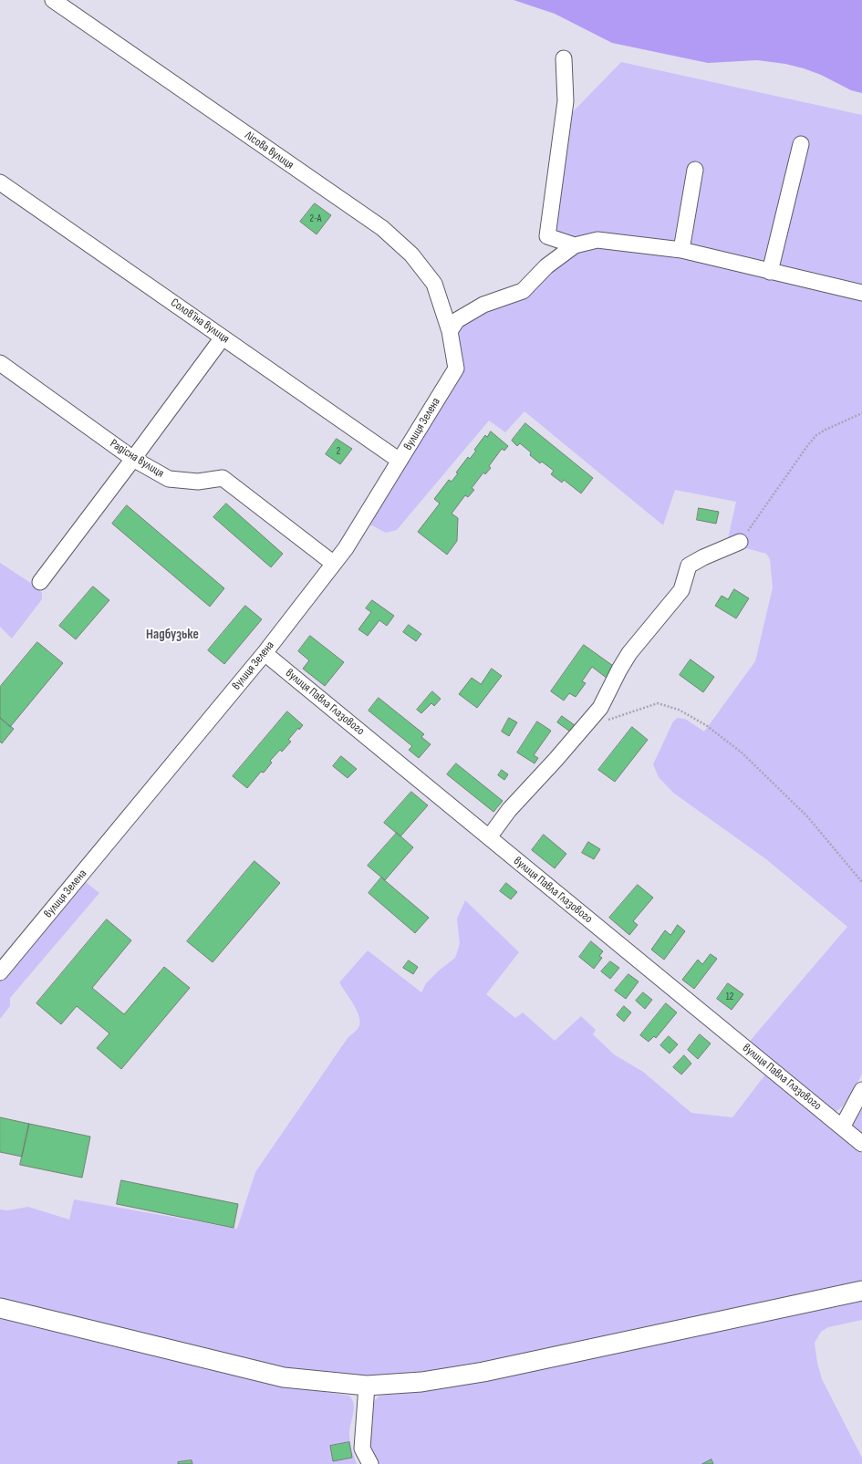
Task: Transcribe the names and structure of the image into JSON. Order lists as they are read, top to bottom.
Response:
{
  "streets": {
    "street": [
      "Лісова вулиця",
      "Соловʼїна вулиця",
      "вулиця Зелена",
      "Радісна вулиця",
      "вулиця Павла Глазового"
    ]
  },
  "crossings": [
    ["Лісова вулиця", "вулиця Зелена"],
    ["Соловʼїна вулиця", "вулиця Зелена"],
    ["вулиця Зелена", "Радісна вулиця"],
    ["вулиця Зелена", "вулиця Павла Глазового"]
  ],
  "districts": ["Надбузьке"],
  "house_numbers": ["2-А", "2", "12"]
}
